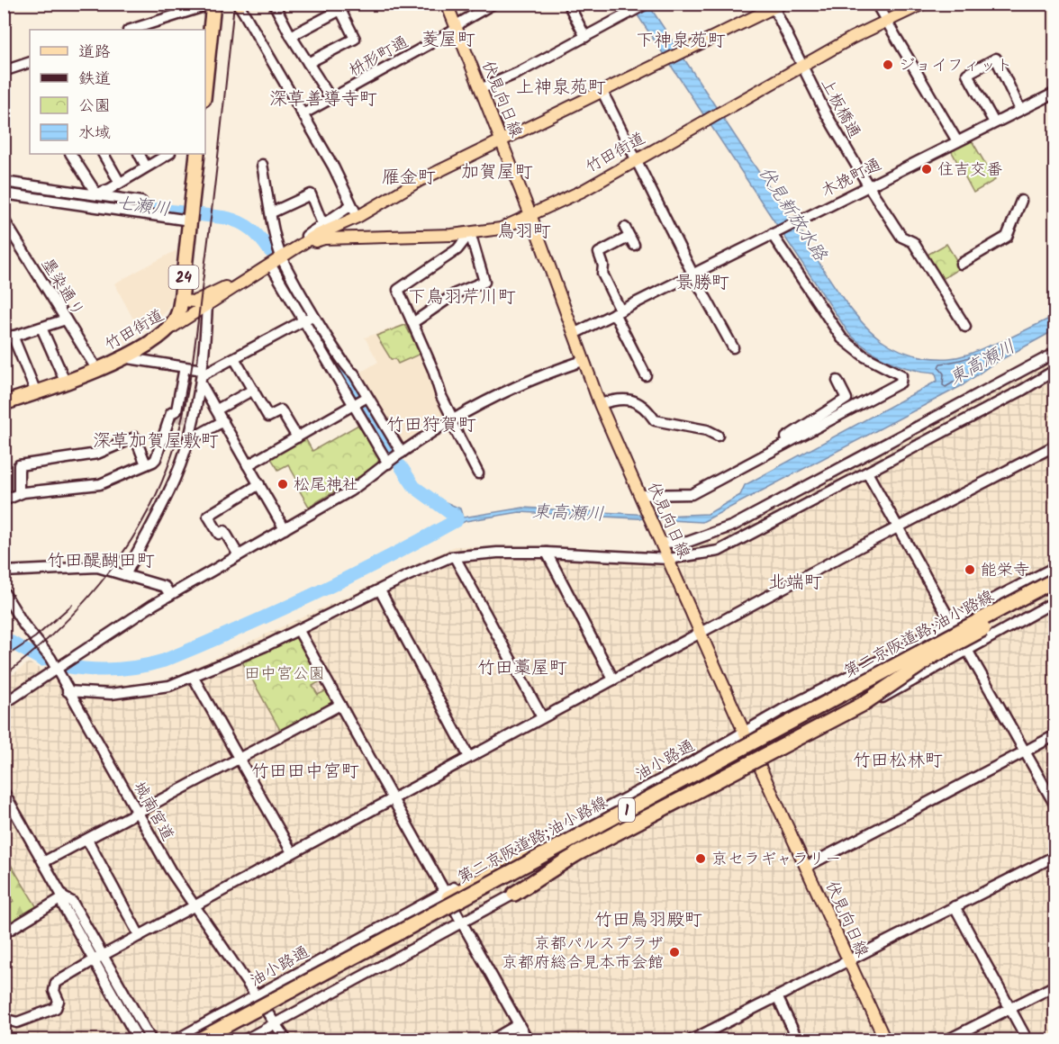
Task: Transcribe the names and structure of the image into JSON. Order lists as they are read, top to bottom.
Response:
{
  "streets": {
    "highway": [
      "竹田街道",
      "24",
      "第二京阪道路;油小路線",
      "1"
    ],
    "main road": ["伏見向日線"],
    "street": [
      "枡形町通",
      "上板橋通",
      "木挽町通",
      "墨染通り",
      "油小路通",
      "城南宮道"
    ]
  },
  "crossings": [
    ["枡形町通", "伏見向日線"],
    ["伏見向日線", "竹田街道"],
    ["伏見向日線", "木挽町通"],
    ["伏見向日線", "油小路通"],
    ["上板橋通", "竹田街道"],
    ["上板橋通", "木挽町通"],
    ["竹田街道", "24"],
    ["竹田街道", "墨染通り"],
    ["油小路通", "城南宮道"]
  ],
  "districts": [
    "菱屋町",
    "下神泉苑町",
    "上神泉苑町",
    "深草善導寺町",
    "加賀屋町",
    "雁金町",
    "鳥羽町",
    "景勝町",
    "下鳥羽芹川町",
    "竹田狩賀町",
    "深草加賀屋敷町",
    "竹田醍醐田町",
    "北端町",
    "竹田藁屋町",
    "竹田松林町",
    "竹田田中宮町",
    "竹田鳥羽殿町"
  ],
  "water": ["七瀬川", "伏見新放水路", "東高瀬川"],
  "parks": ["田中宮公園"],
  "places": [
    "ジョイフィット",
    "住吉交番",
    "松尾神社",
    "能栄寺",
    "京セラギャラリー",
    "京都パルスプラザ 京都府総合見本市会館"
  ],
  "legend": [
    "道路",
    "鉄道",
    "公園",
    "水域"
  ]
}
